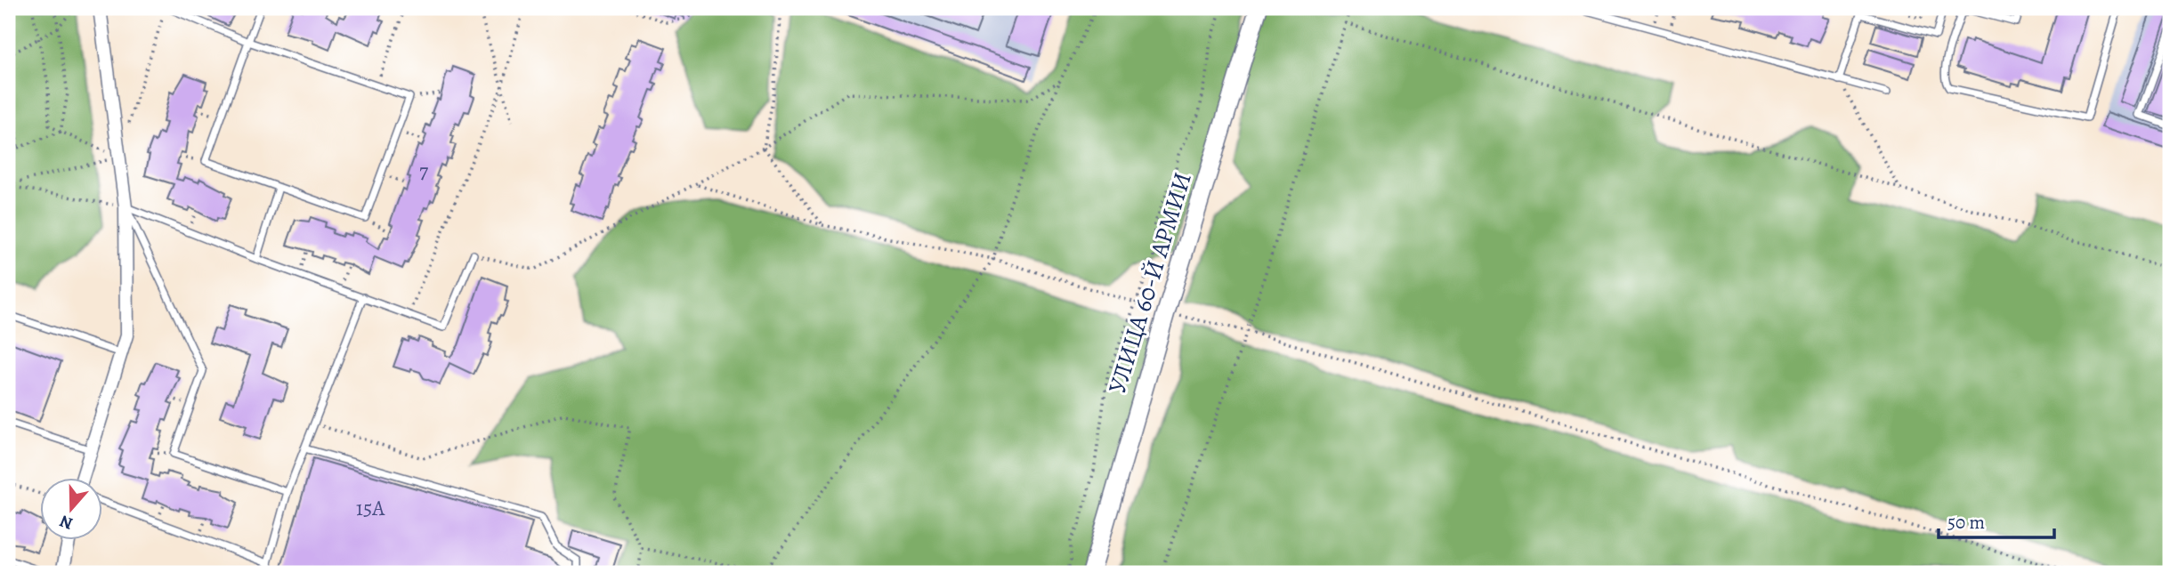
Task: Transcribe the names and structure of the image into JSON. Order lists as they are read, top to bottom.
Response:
{
  "streets": {
    "street": ["УЛИЦА 60-Й АРМИИ"]
  },
  "house_numbers": ["7", "15А"],
  "scale_bar": "50 m",
  "north": "bottom"
}
